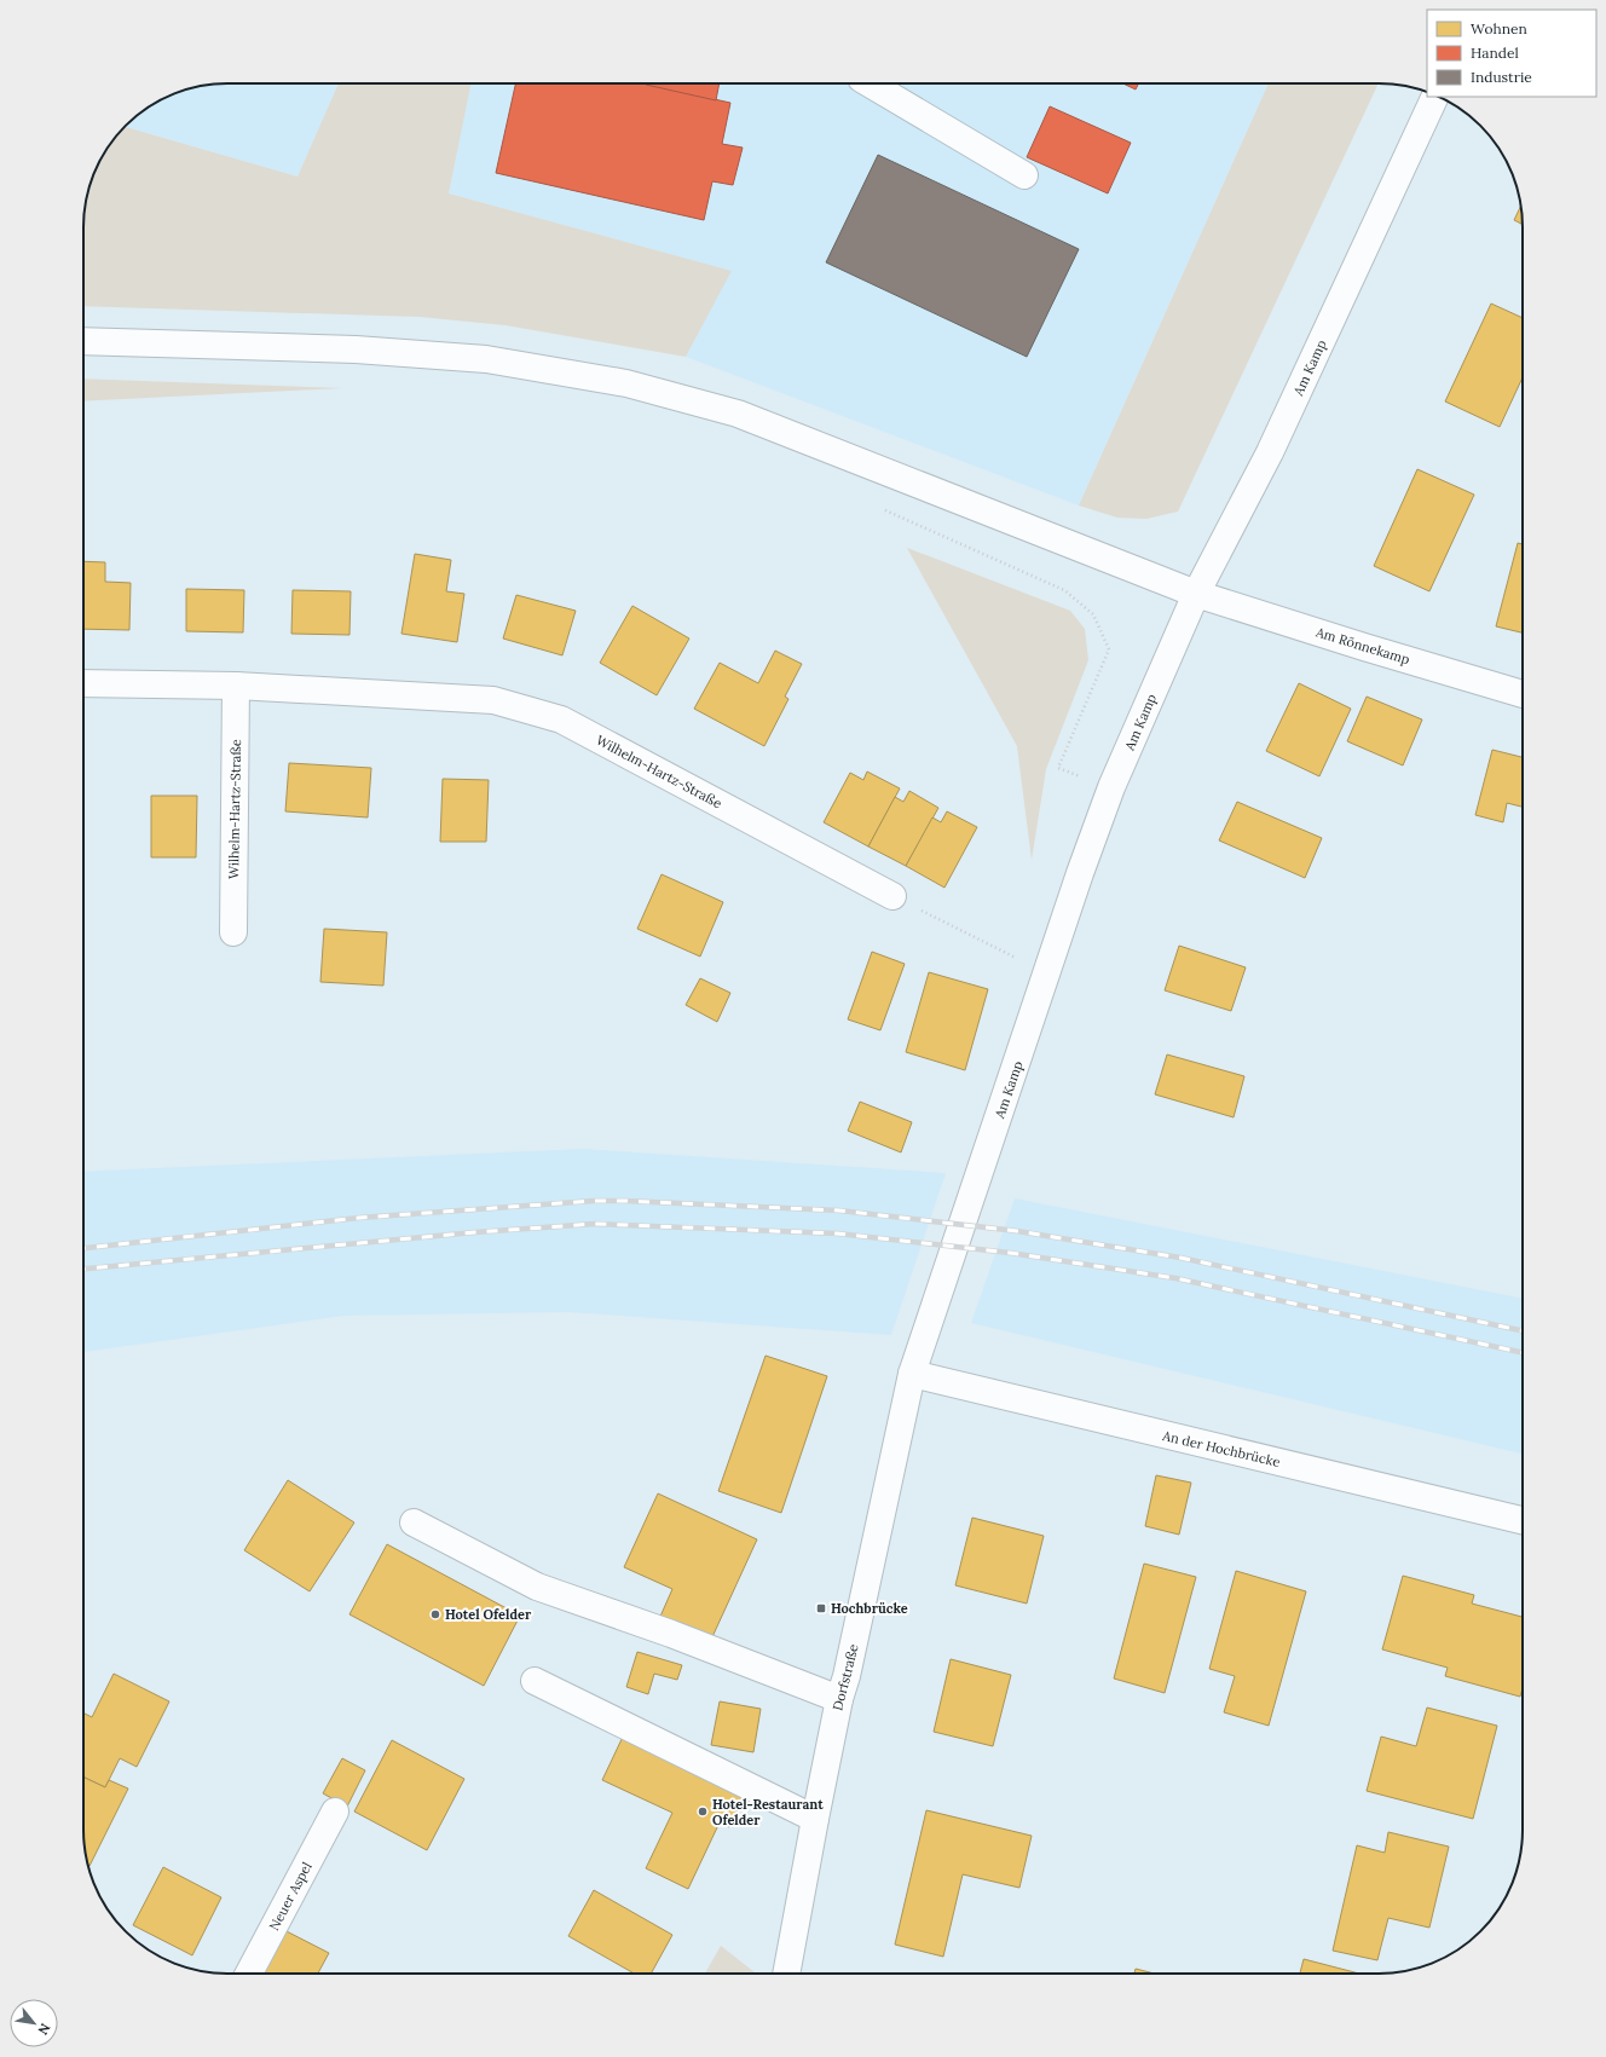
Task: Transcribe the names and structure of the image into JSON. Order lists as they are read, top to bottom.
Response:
{
  "streets": {
    "street": [
      "Am Kamp",
      "Am Rönnekamp",
      "Wilhelm-Hartz-Straße",
      "An der Hochbrücke",
      "Dorfstraße",
      "Neuer Aspel"
    ]
  },
  "crossings": [
    ["Am Kamp", "Am Rönnekamp"],
    ["Am Kamp", "An der Hochbrücke"],
    ["Am Kamp", "Dorfstraße"],
    ["An der Hochbrücke", "Dorfstraße"]
  ],
  "places": {
    "transit": ["Hochbrücke"],
    "other": ["Hotel Ofelder", "Hotel-Restaurant Ofelder"]
  },
  "legend": ["Wohnen", "Handel", "Industrie"],
  "north": "bottom right"
}
